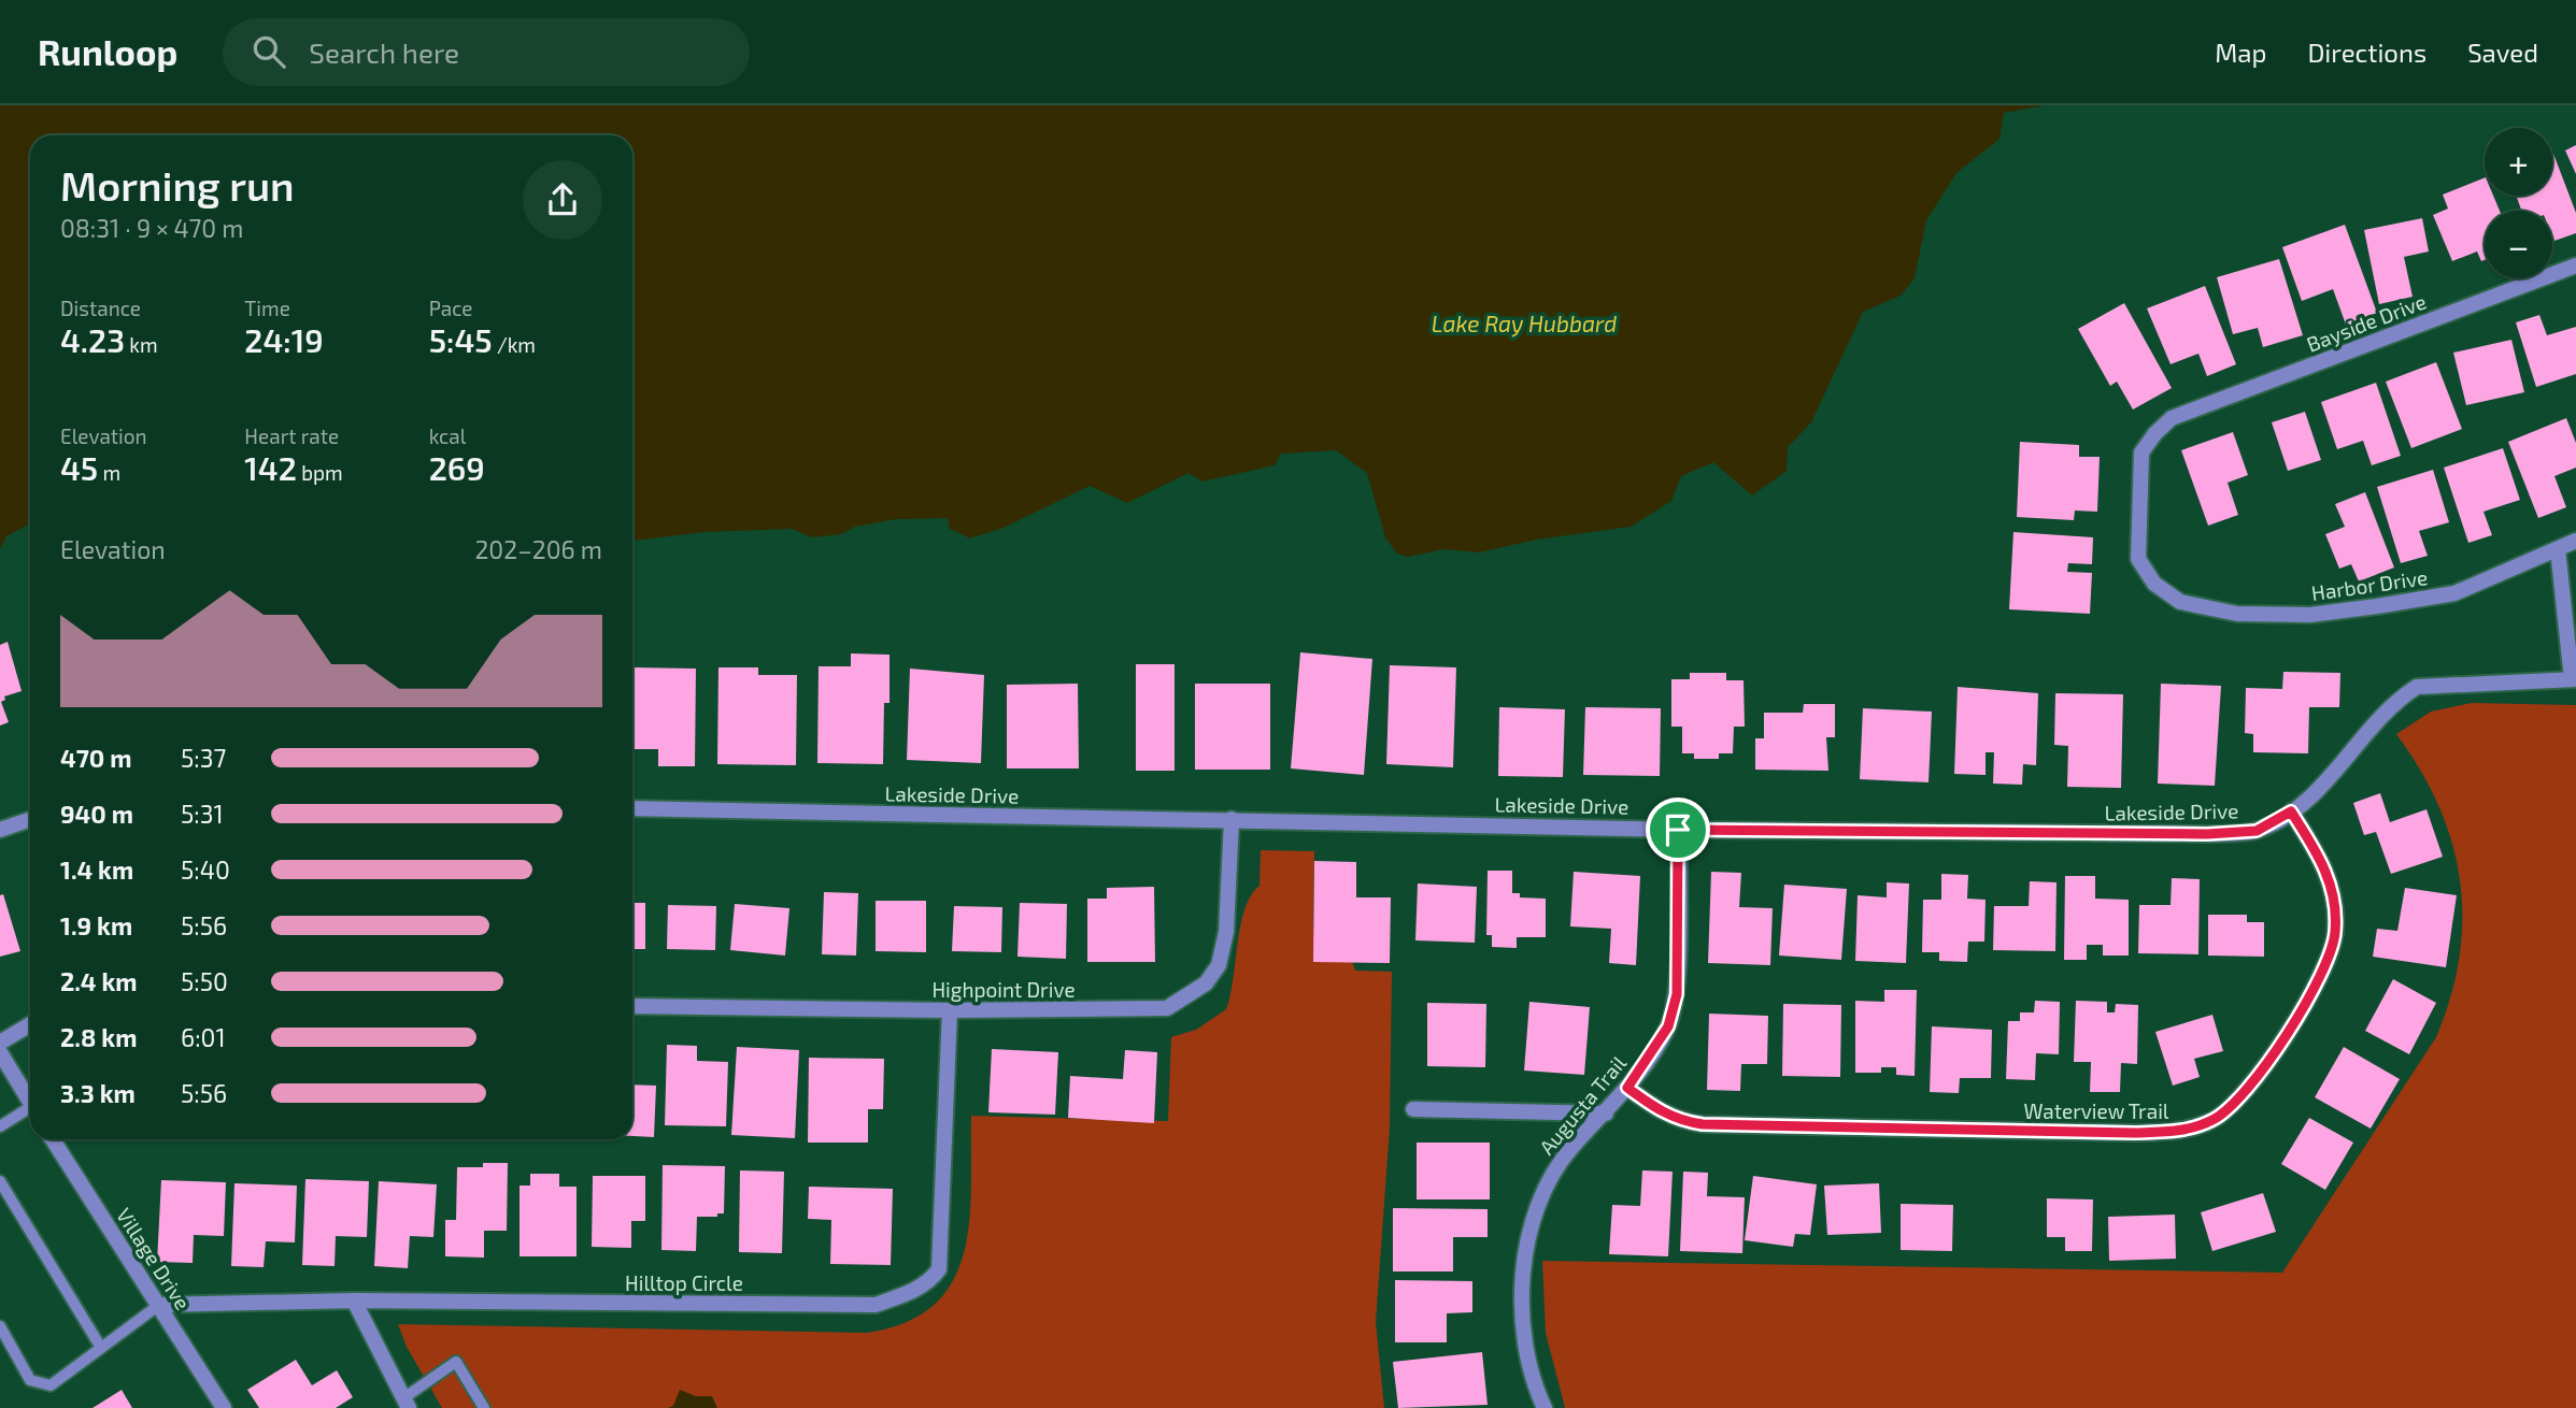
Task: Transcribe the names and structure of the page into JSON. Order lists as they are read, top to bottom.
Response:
{
  "streets": {
    "street": [
      "Bayside Drive",
      "Harbor Drive",
      "Lakeside Drive",
      "Highpoint Drive",
      "Augusta Trail",
      "Waterview Trail",
      "Village Drive",
      "Hilltop Circle"
    ]
  },
  "crossings": [
    ["Bayside Drive", "Harbor Drive"],
    ["Lakeside Drive", "Highpoint Drive"],
    ["Lakeside Drive", "Augusta Trail"],
    ["Lakeside Drive", "Waterview Trail"],
    ["Highpoint Drive", "Hilltop Circle"],
    ["Augusta Trail", "Waterview Trail"],
    ["Village Drive", "Hilltop Circle"]
  ],
  "water": ["Lake Ray Hubbard"],
  "page": {
    "header": "Runloop",
    "search": "Search here",
    "nav": ["Map", "Directions", "Saved"],
    "map_buttons": ["+", "−"],
    "heading": ["Morning run", "08:31 · 9 × 470 m"],
    "stats": [
      ["Distance", "4.23 km"],
      ["Time", "24:19"],
      ["Pace", "5:45 /km"],
      ["Elevation", "45 m"],
      ["Heart rate", "142 bpm"],
      ["kcal", "269"]
    ],
    "chart": ["Elevation", "202–206 m"],
    "list": [
      {
        "name": "470 m",
        "note": "5:37"
      },
      {
        "name": "940 m",
        "note": "5:31"
      },
      {
        "name": "1.4 km",
        "note": "5:40"
      },
      {
        "name": "1.9 km",
        "note": "5:56"
      },
      {
        "name": "2.4 km",
        "note": "5:50"
      },
      {
        "name": "2.8 km",
        "note": "6:01"
      },
      {
        "name": "3.3 km",
        "note": "5:56"
      }
    ]
  }
}
